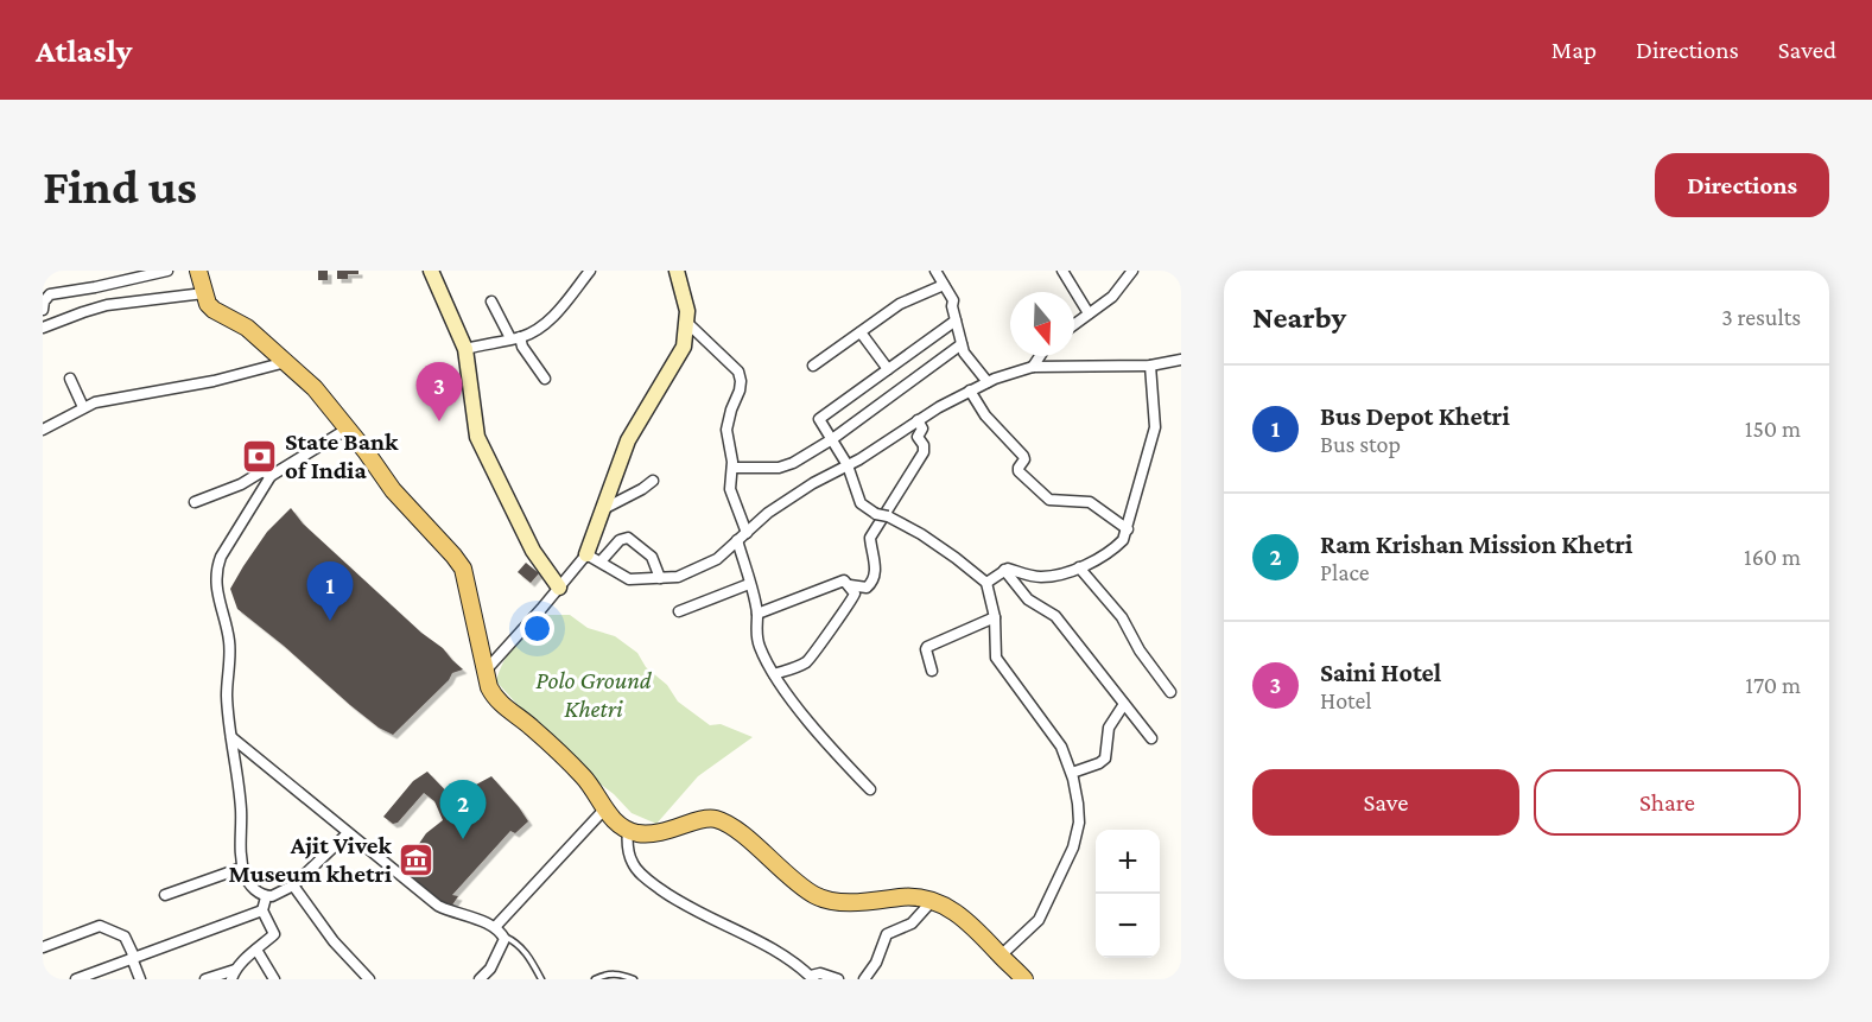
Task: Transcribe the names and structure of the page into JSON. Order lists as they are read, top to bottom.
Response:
{
  "parks": ["Polo Ground Khetri"],
  "places": {
    "bank": ["State Bank of India"],
    "museum": ["Ajit Vivek Museum khetri"]
  },
  "north": "bottom",
  "page": {
    "header": "Atlasly",
    "nav": ["Map", "Directions", "Saved"],
    "buttons": [
      "Directions",
      ["Save", "Share"]
    ],
    "title": "Find us",
    "heading": ["Nearby", "3 results"],
    "pins": ["3", "1", "2"],
    "list": [
      {
        "mark": "1",
        "name": "Bus Depot Khetri",
        "note": "Bus stop",
        "value": "150 m"
      },
      {
        "mark": "2",
        "name": "Ram Krishan Mission Khetri",
        "note": "Place",
        "value": "160 m"
      },
      {
        "mark": "3",
        "name": "Saini Hotel",
        "note": "Hotel",
        "value": "170 m"
      }
    ],
    "map_buttons": ["+", "−"]
  }
}
